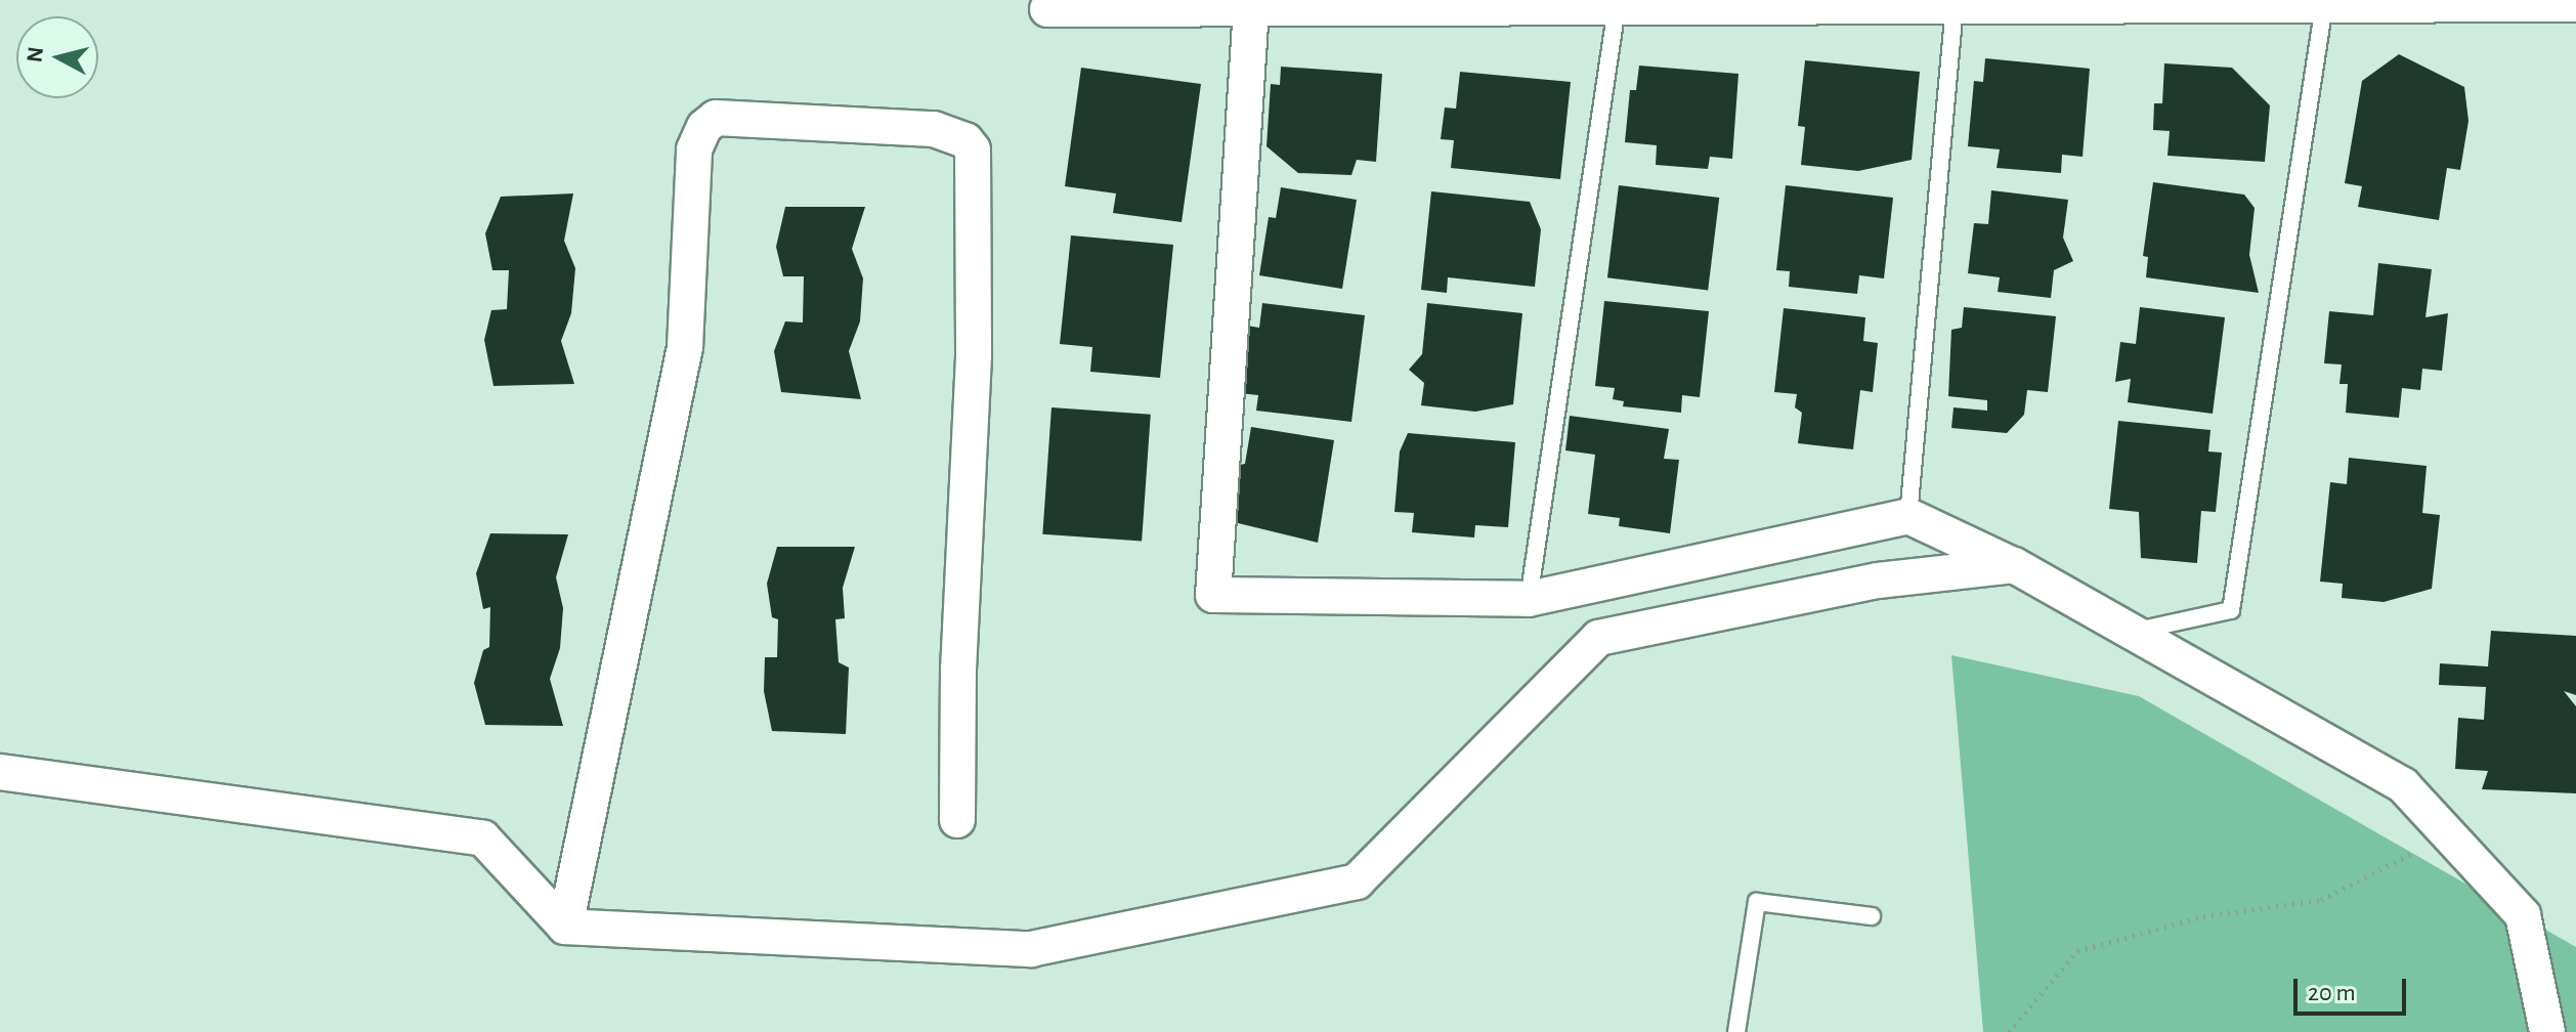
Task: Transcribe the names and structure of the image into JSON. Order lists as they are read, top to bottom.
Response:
{
  "scale_bar": "20 m",
  "north": "left"
}
